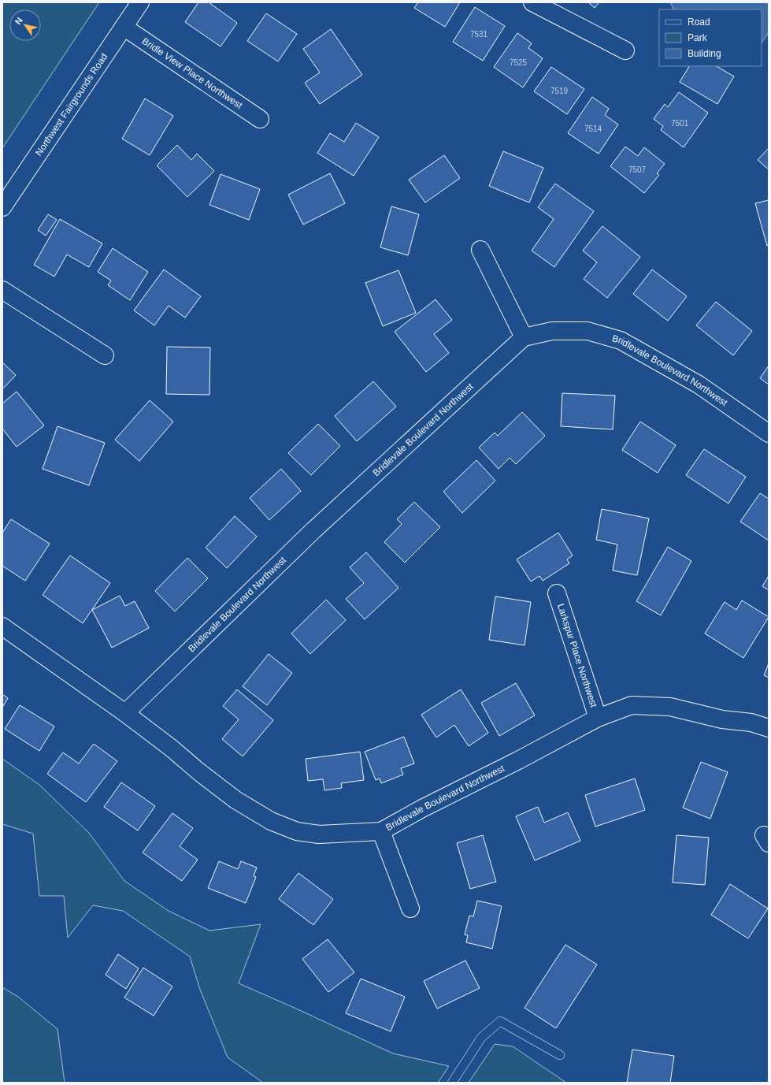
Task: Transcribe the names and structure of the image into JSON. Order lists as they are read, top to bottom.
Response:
{
  "streets": {
    "street": [
      "Bridle View Place Northwest",
      "Northwest Fairgrounds Road",
      "Bridlevale Boulevard Northwest",
      "Larkspur Place Northwest"
    ]
  },
  "crossings": [
    ["Bridle View Place Northwest", "Northwest Fairgrounds Road"],
    ["Bridlevale Boulevard Northwest", "Larkspur Place Northwest"]
  ],
  "house_numbers": [
    "7531",
    "7525",
    "7519",
    "7501",
    "7514",
    "7507"
  ],
  "legend": ["Road", "Park", "Building"],
  "north": "top left"
}
